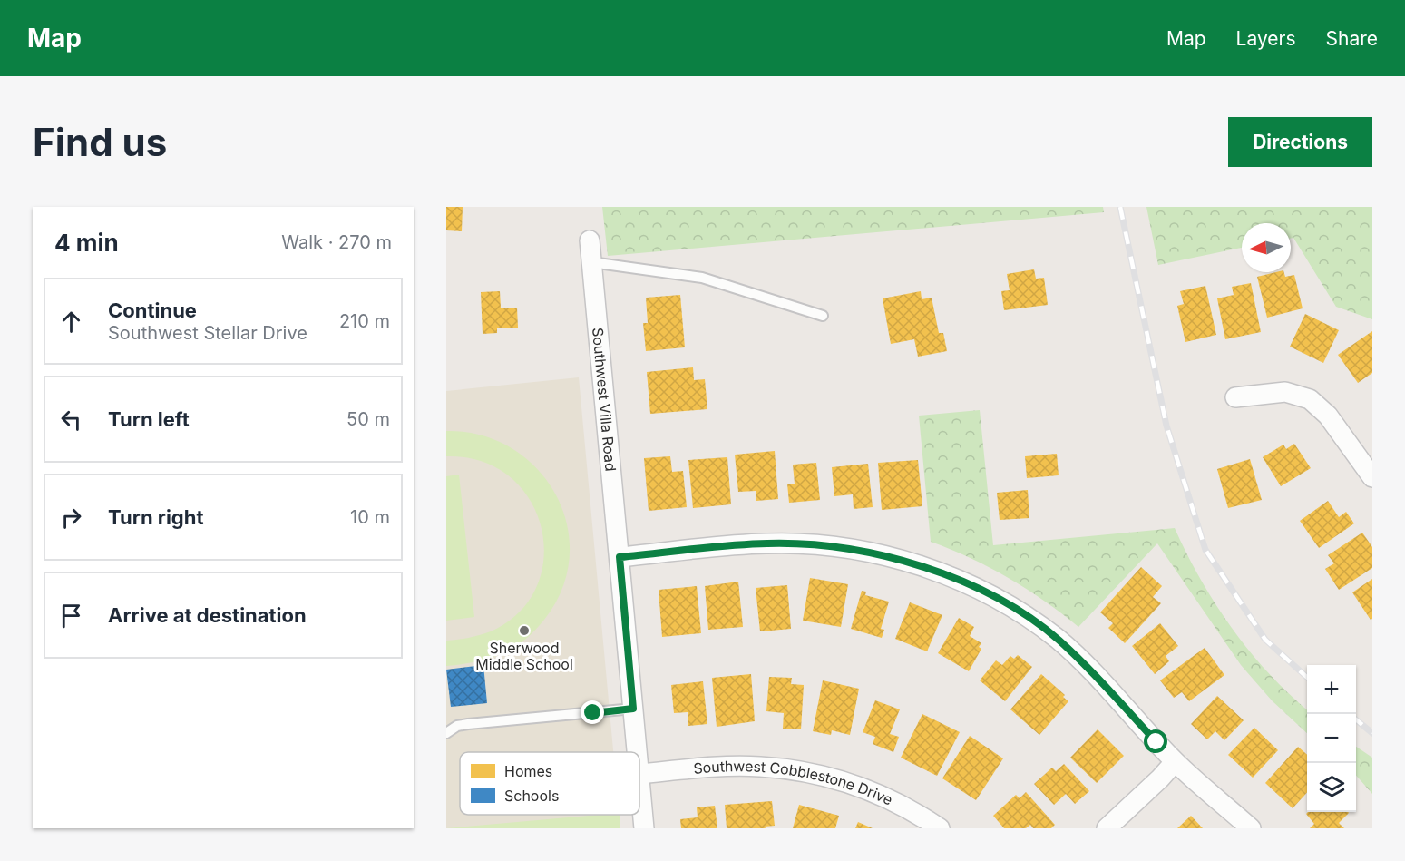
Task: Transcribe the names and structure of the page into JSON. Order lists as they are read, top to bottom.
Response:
{
  "streets": {
    "street": ["Southwest Villa Road", "Southwest Cobblestone Drive"]
  },
  "crossings": [
    ["Southwest Villa Road", "Southwest Cobblestone Drive"]
  ],
  "places": ["Sherwood Middle School"],
  "legend": ["Homes", "Schools"],
  "north": "left",
  "page": {
    "header": "Map",
    "nav": ["Map", "Layers", "Share"],
    "buttons": "Directions",
    "title": "Find us",
    "heading": ["4 min", "Walk · 270 m"],
    "list": [
      ["Continue", "Southwest Stellar Drive", "210 m"],
      ["Turn left", "50 m"],
      ["Turn right", "10 m"],
      "Arrive at destination"
    ],
    "map_buttons": ["+", "−"]
  }
}
